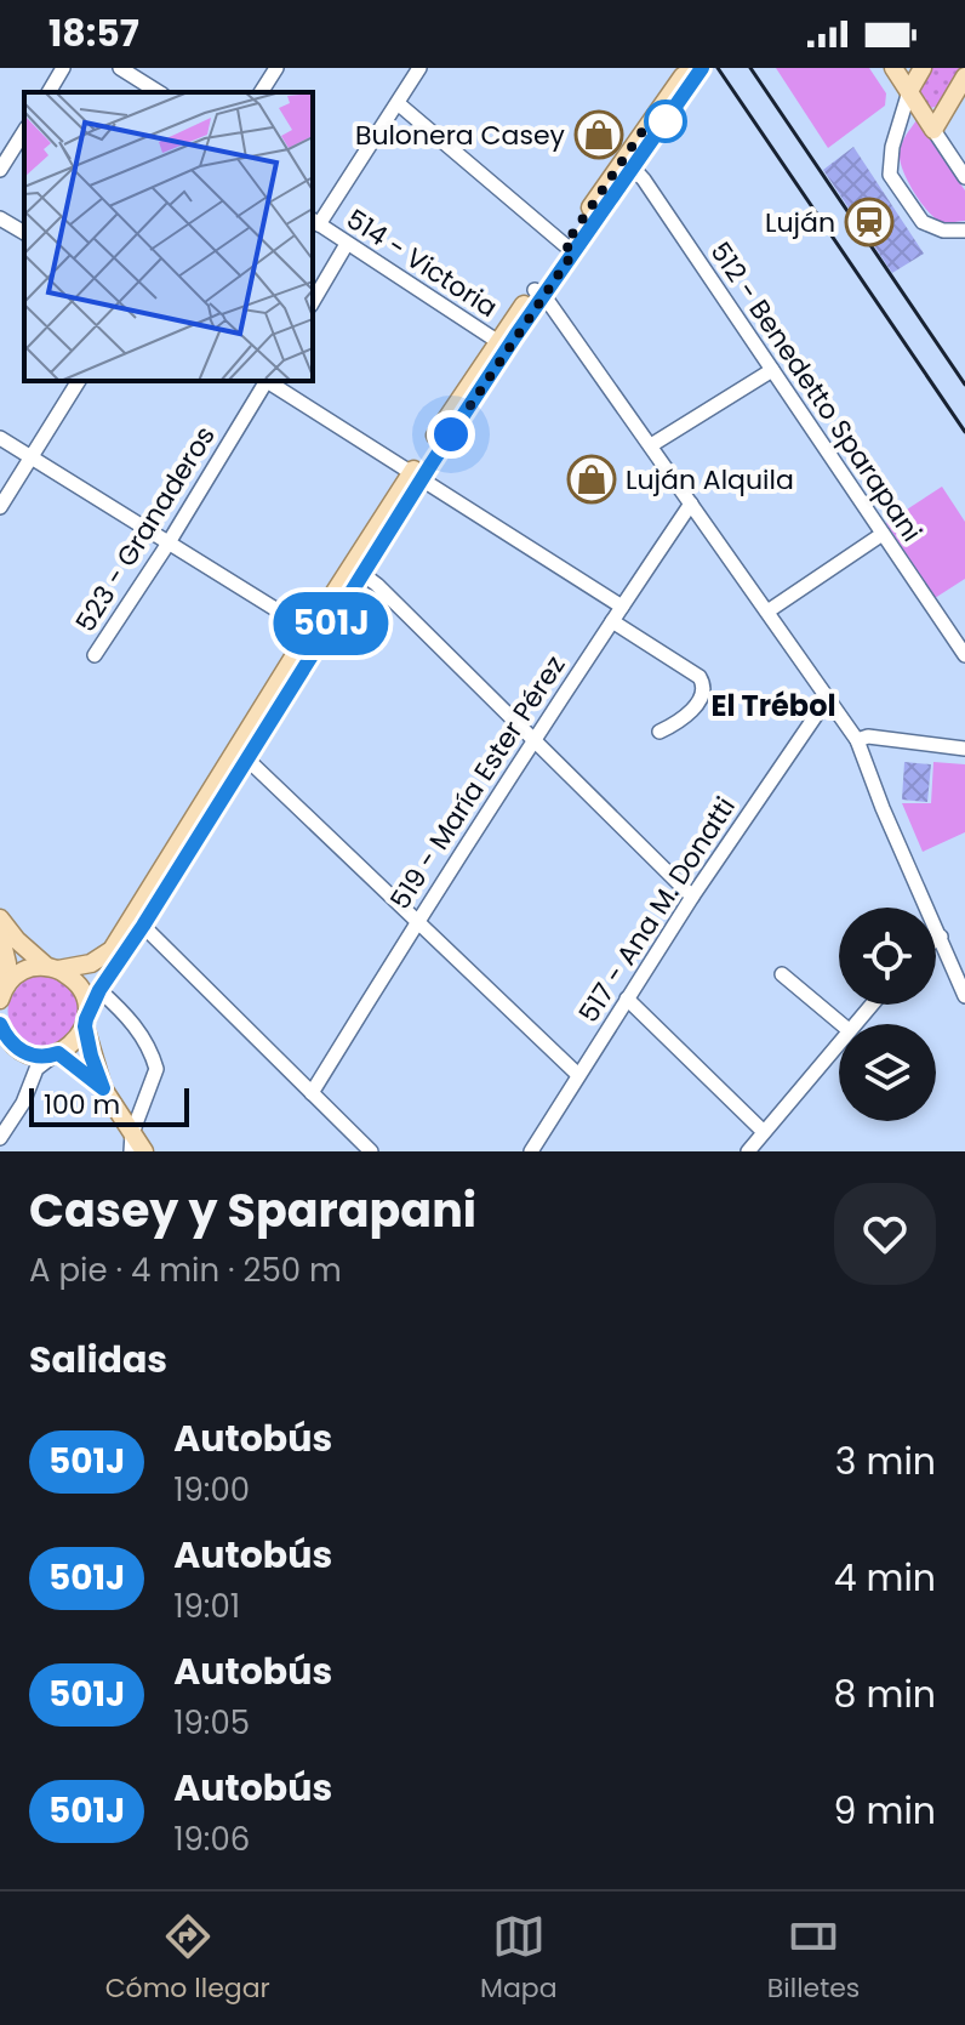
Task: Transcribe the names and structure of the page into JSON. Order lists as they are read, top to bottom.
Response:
{
  "streets": {
    "street": [
      "514 - Victoria",
      "512 - Benedetto Sparapani",
      "523 - Granaderos",
      "519 - María Ester Pérez",
      "517 - Ana M. Donatti"
    ]
  },
  "districts": ["El Trébol"],
  "places": {
    "shop": ["Bulonera Casey", "Luján Alquila"],
    "station": ["Luján"]
  },
  "lines": ["bus line 501J"],
  "scale_bar": "100 m",
  "page": {
    "status": "18:57",
    "on_map": "501J",
    "scale": "100 m",
    "heading": [
      ["Casey y Sparapani", "A pie · 4 min · 250 m"],
      "Salidas"
    ],
    "list": [
      {
        "mark": "501J",
        "name": "Autobús",
        "note": "19:00",
        "value": "3 min"
      },
      {
        "mark": "501J",
        "name": "Autobús",
        "note": "19:01",
        "value": "4 min"
      },
      {
        "mark": "501J",
        "name": "Autobús",
        "note": "19:05",
        "value": "8 min"
      },
      {
        "mark": "501J",
        "name": "Autobús",
        "note": "19:06",
        "value": "9 min"
      }
    ],
    "tabs": ["Cómo llegar", "Mapa", "Billetes"]
  }
}
